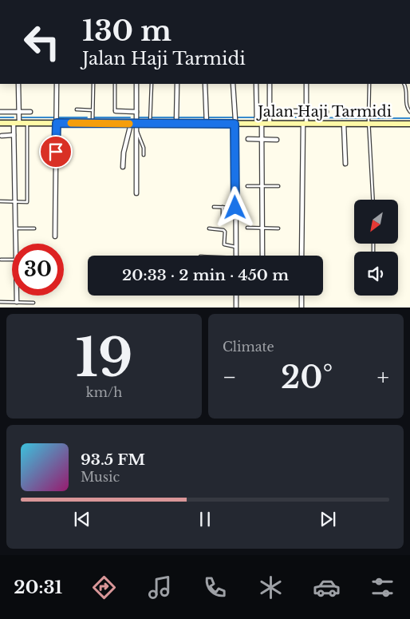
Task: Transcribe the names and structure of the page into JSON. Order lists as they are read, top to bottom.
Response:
{
  "streets": {
    "street": ["Jalan Haji Tarmidi"]
  },
  "north": "bottom left",
  "page": {
    "turn": ["130 m", "Jalan Haji Tarmidi"],
    "limit": "30",
    "trip": "20:33 · 2 min · 450 m",
    "tile": [
      ["19", "km/h"],
      "Climate"
    ],
    "heat": ["−", "20°", "+"],
    "song": ["93.5 FM", "Music"],
    "tabs": "20:31"
  }
}
